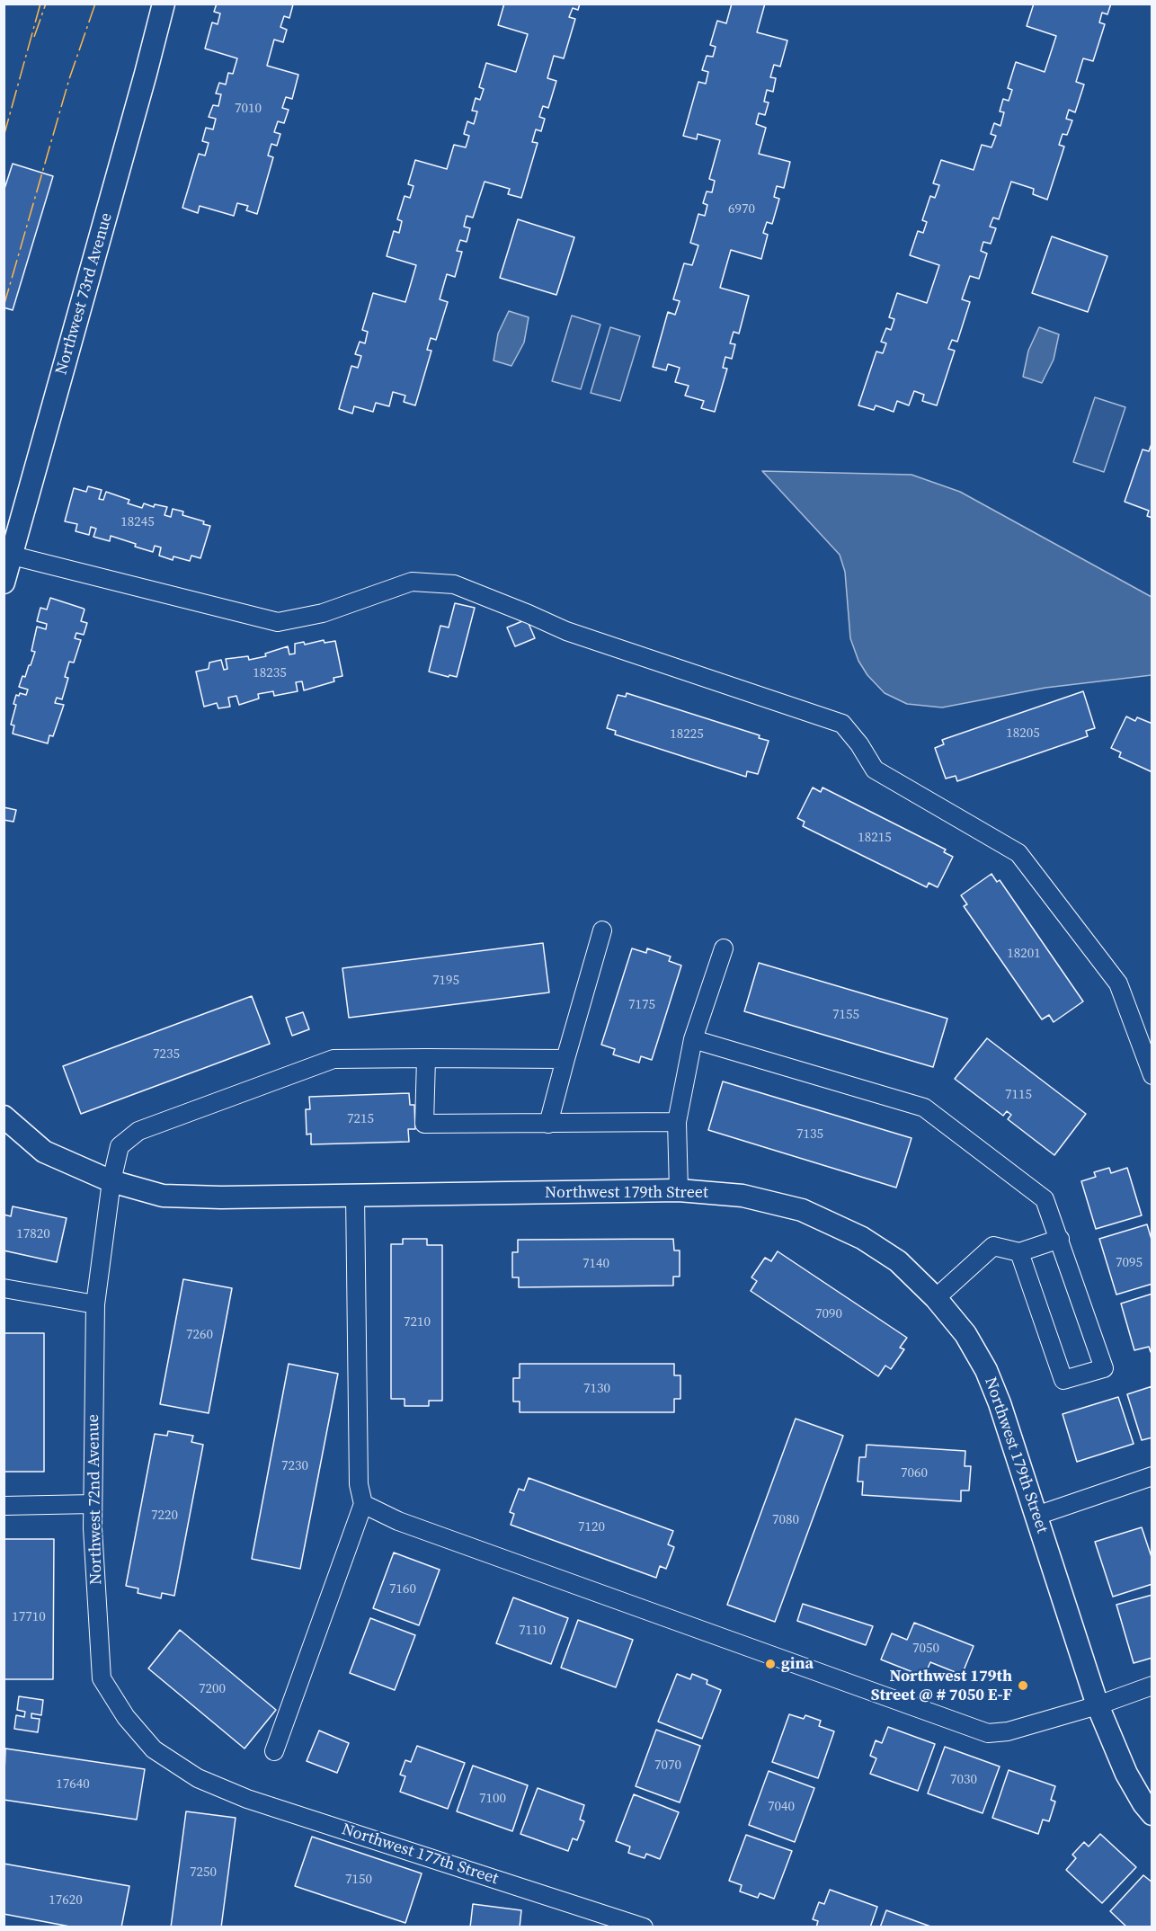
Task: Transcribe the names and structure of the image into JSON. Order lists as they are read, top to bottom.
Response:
{
  "streets": {
    "street": [
      "Northwest 73rd Avenue",
      "Northwest 179th Street",
      "Northwest 72nd Avenue",
      "Northwest 177th Street"
    ]
  },
  "crossings": [
    ["Northwest 179th Street", "Northwest 72nd Avenue"],
    ["Northwest 72nd Avenue", "Northwest 177th Street"]
  ],
  "places": ["gina", "Northwest 179th Street @ # 7050 E-F"],
  "house_numbers": [
    "7010",
    "6970",
    "18245",
    "18235",
    "18205",
    "18225",
    "18215",
    "18201",
    "7195",
    "7175",
    "7155",
    "7235",
    "7115",
    "7215",
    "7135",
    "17820",
    "7095",
    "7140",
    "7090",
    "7210",
    "7260",
    "7130",
    "7230",
    "7060",
    "7220",
    "7080",
    "7120",
    "7160",
    "17710",
    "7110",
    "7050",
    "7200",
    "7070",
    "7030",
    "17640",
    "7100",
    "7040",
    "7250",
    "7150",
    "17620"
  ]
}
